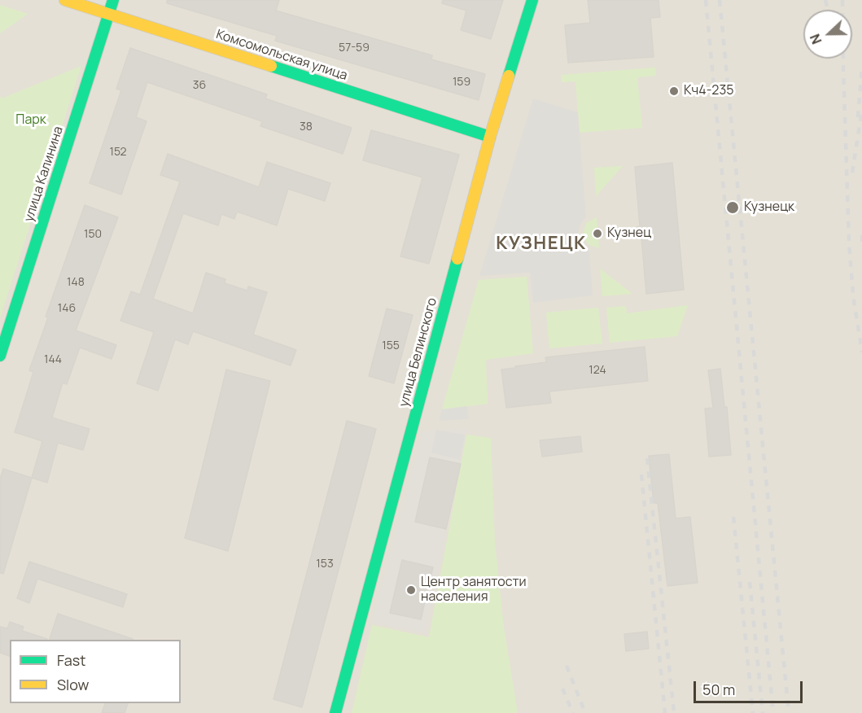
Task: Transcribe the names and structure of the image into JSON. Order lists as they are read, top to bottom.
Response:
{
  "streets": {
    "street": ["Комсомольская улица", "улица Калинина", "улица Белинского"]
  },
  "crossings": [
    ["Комсомольская улица", "улица Калинина"],
    ["Комсомольская улица", "улица Белинского"]
  ],
  "districts": ["КУЗНЕЦК"],
  "parks": ["Парк"],
  "places": [
    "Кч4-235",
    "Кузнецк",
    "Кузнец",
    "Центр занятости населения"
  ],
  "house_numbers": [
    "57-59",
    "159",
    "36",
    "38",
    "152",
    "150",
    "148",
    "146",
    "155",
    "144",
    "124",
    "153"
  ],
  "legend": ["Fast", "Slow"],
  "scale_bar": "50 m",
  "north": "left"
}
